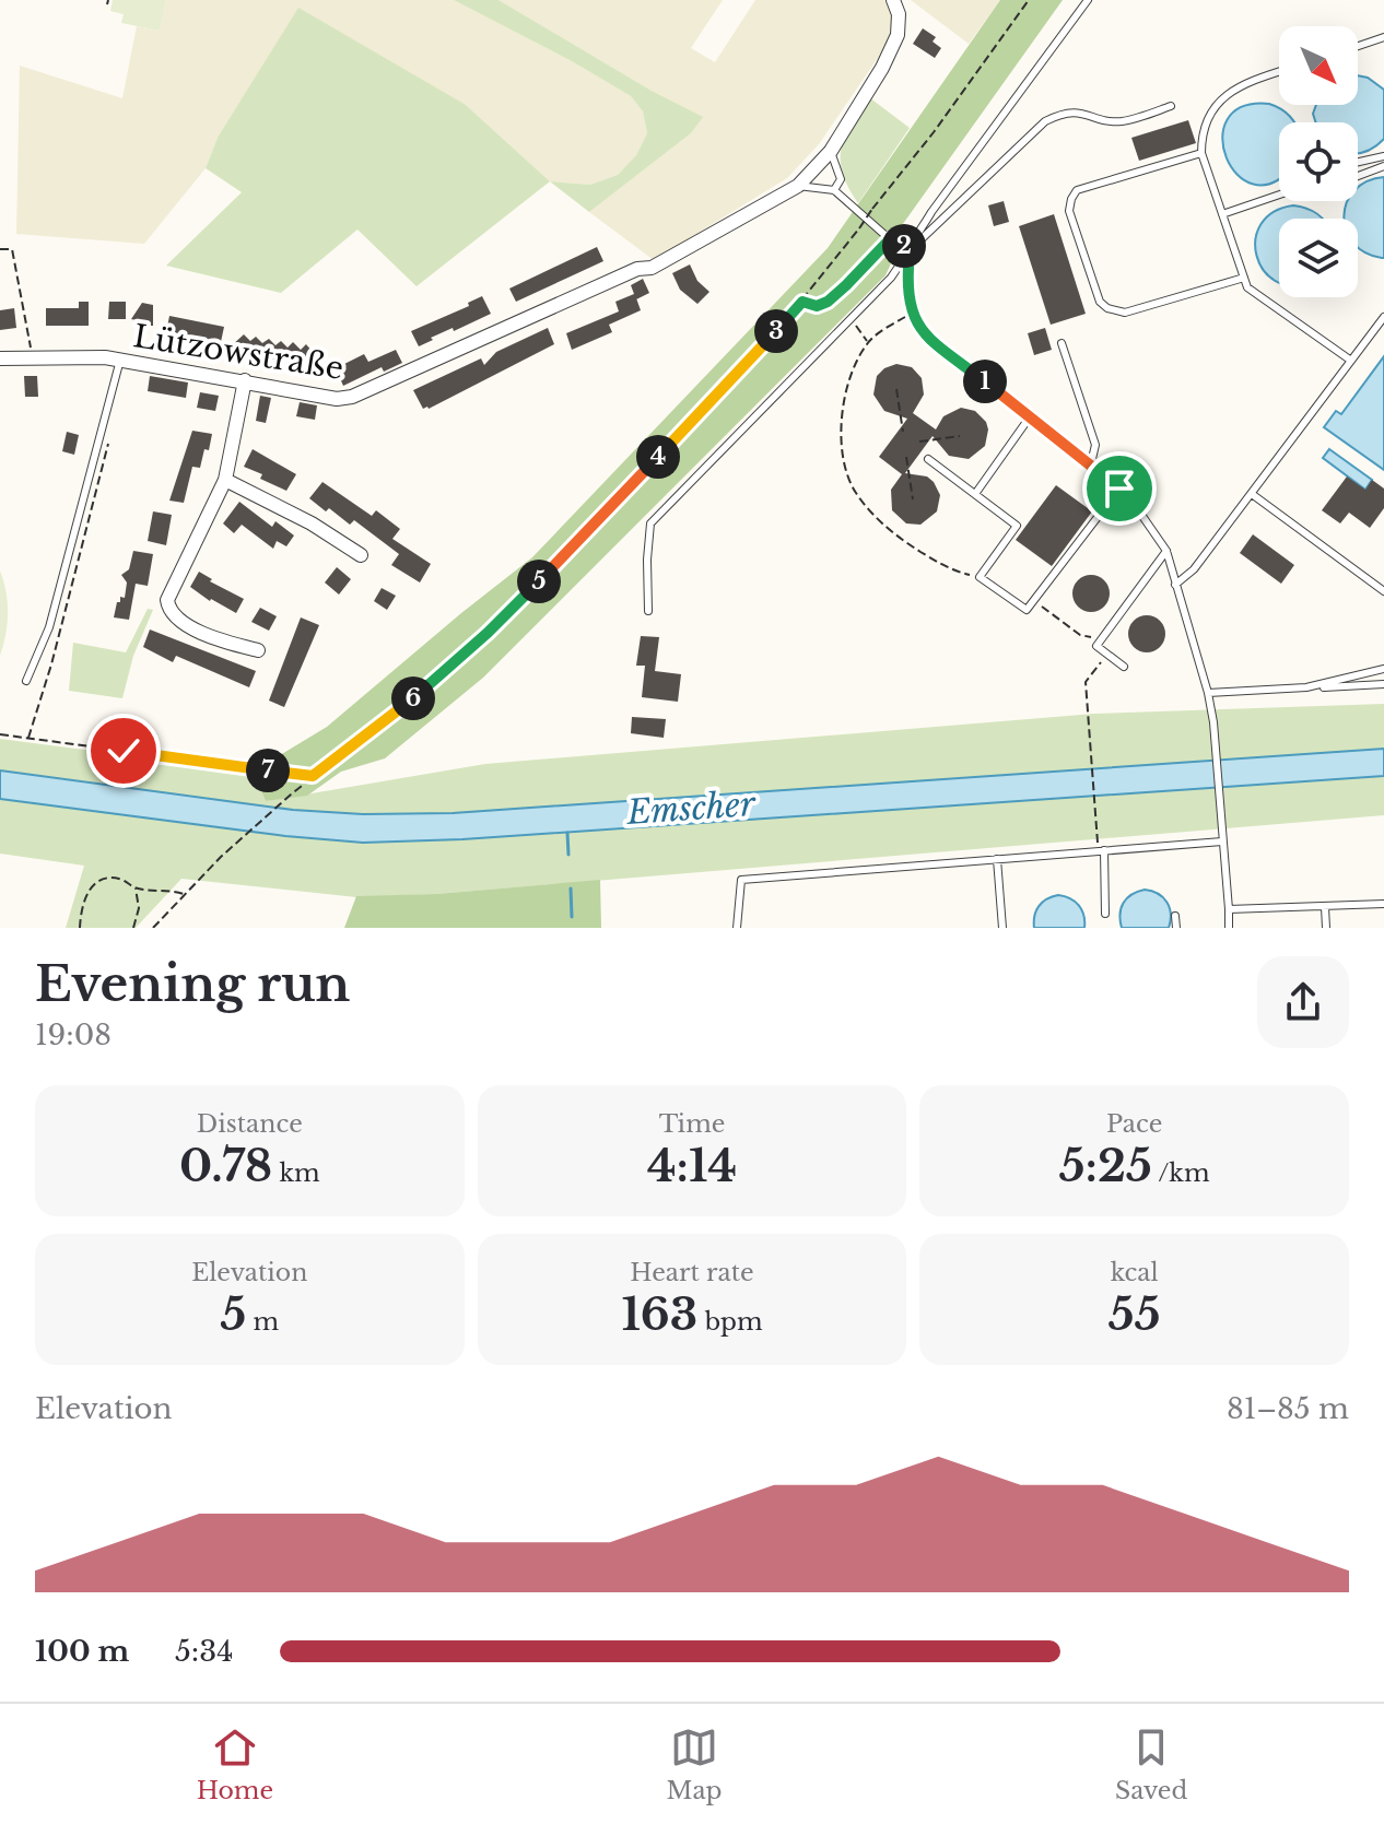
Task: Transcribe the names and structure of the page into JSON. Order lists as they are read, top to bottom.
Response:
{
  "streets": {
    "street": ["Lützowstraße"]
  },
  "water": ["Emscher"],
  "north": "bottom right",
  "page": {
    "pins": [
      "2",
      "3",
      "1",
      "4",
      "5",
      "6",
      "7"
    ],
    "heading": ["Evening run", "19:08"],
    "stats": [
      ["Distance", "0.78 km"],
      ["Time", "4:14"],
      ["Pace", "5:25 /km"],
      ["Elevation", "5 m"],
      ["Heart rate", "163 bpm"],
      ["kcal", "55"]
    ],
    "chart": ["Elevation", "81–85 m"],
    "list": [
      {
        "name": "100 m",
        "note": "5:34"
      }
    ],
    "tabs": ["Home", "Map", "Saved"]
  }
}
